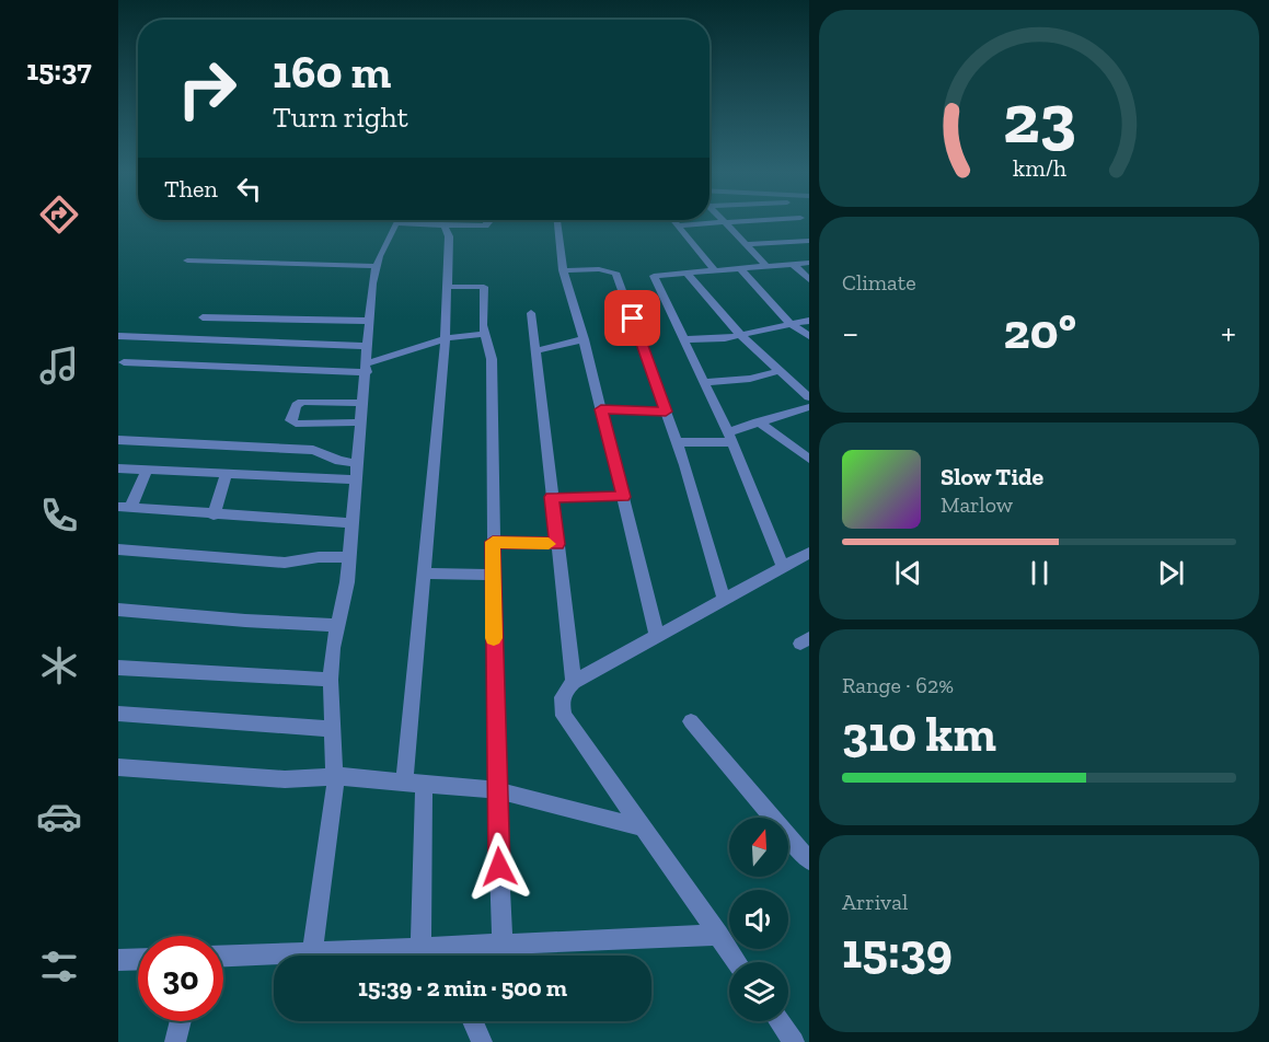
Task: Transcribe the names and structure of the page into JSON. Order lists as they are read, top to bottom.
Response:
{
  "north": "top",
  "page": {
    "tabs": "15:37",
    "turn": ["160 m", "Turn right"],
    "then": "Then",
    "tile": [
      "Climate",
      ["Range · 62%", "310 km"],
      ["Arrival", "15:39"]
    ],
    "heat": ["−", "20°", "+"],
    "song": ["Slow Tide", "Marlow"],
    "limit": "30",
    "trip": "15:39 · 2 min · 500 m",
    "gauge": ["23", "km/h"]
  }
}
